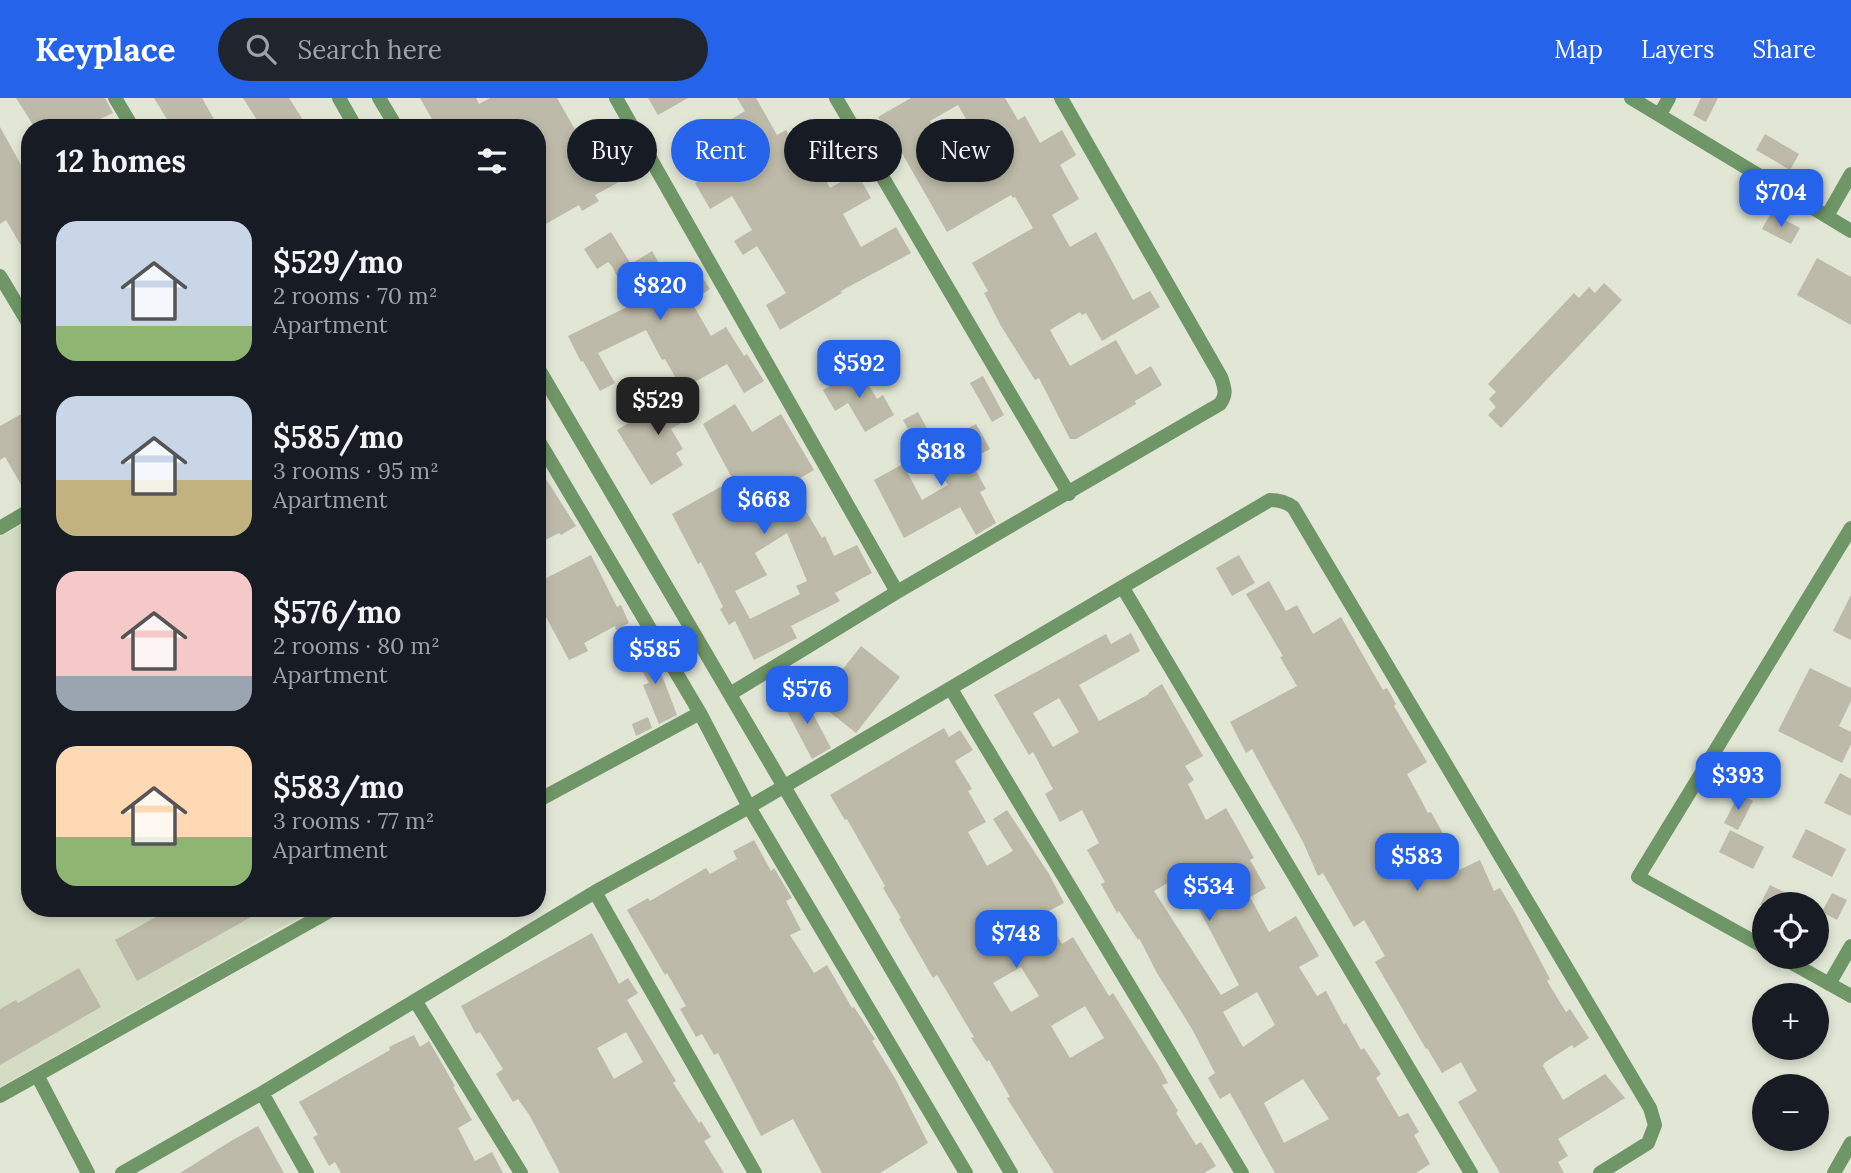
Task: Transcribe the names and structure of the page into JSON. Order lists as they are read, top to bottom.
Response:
{
  "page": {
    "header": "Keyplace",
    "search": "Search here",
    "nav": ["Map", "Layers", "Share"],
    "chip": [
      "Buy",
      "Rent",
      "Filters",
      "New"
    ],
    "heading": "12 homes",
    "price": [
      "$704",
      "$820",
      "$592",
      "$529",
      "$818",
      "$668",
      "$585",
      "$576",
      "$393",
      "$583",
      "$534",
      "$748"
    ],
    "list": [
      {
        "name": "$529/mo",
        "note": "2 rooms · 70 m² · Apartment"
      },
      {
        "name": "$585/mo",
        "note": "3 rooms · 95 m² · Apartment"
      },
      {
        "name": "$576/mo",
        "note": "2 rooms · 80 m² · Apartment"
      },
      {
        "name": "$583/mo",
        "note": "3 rooms · 77 m² · Apartment"
      }
    ],
    "map_buttons": ["+", "−"]
  }
}
